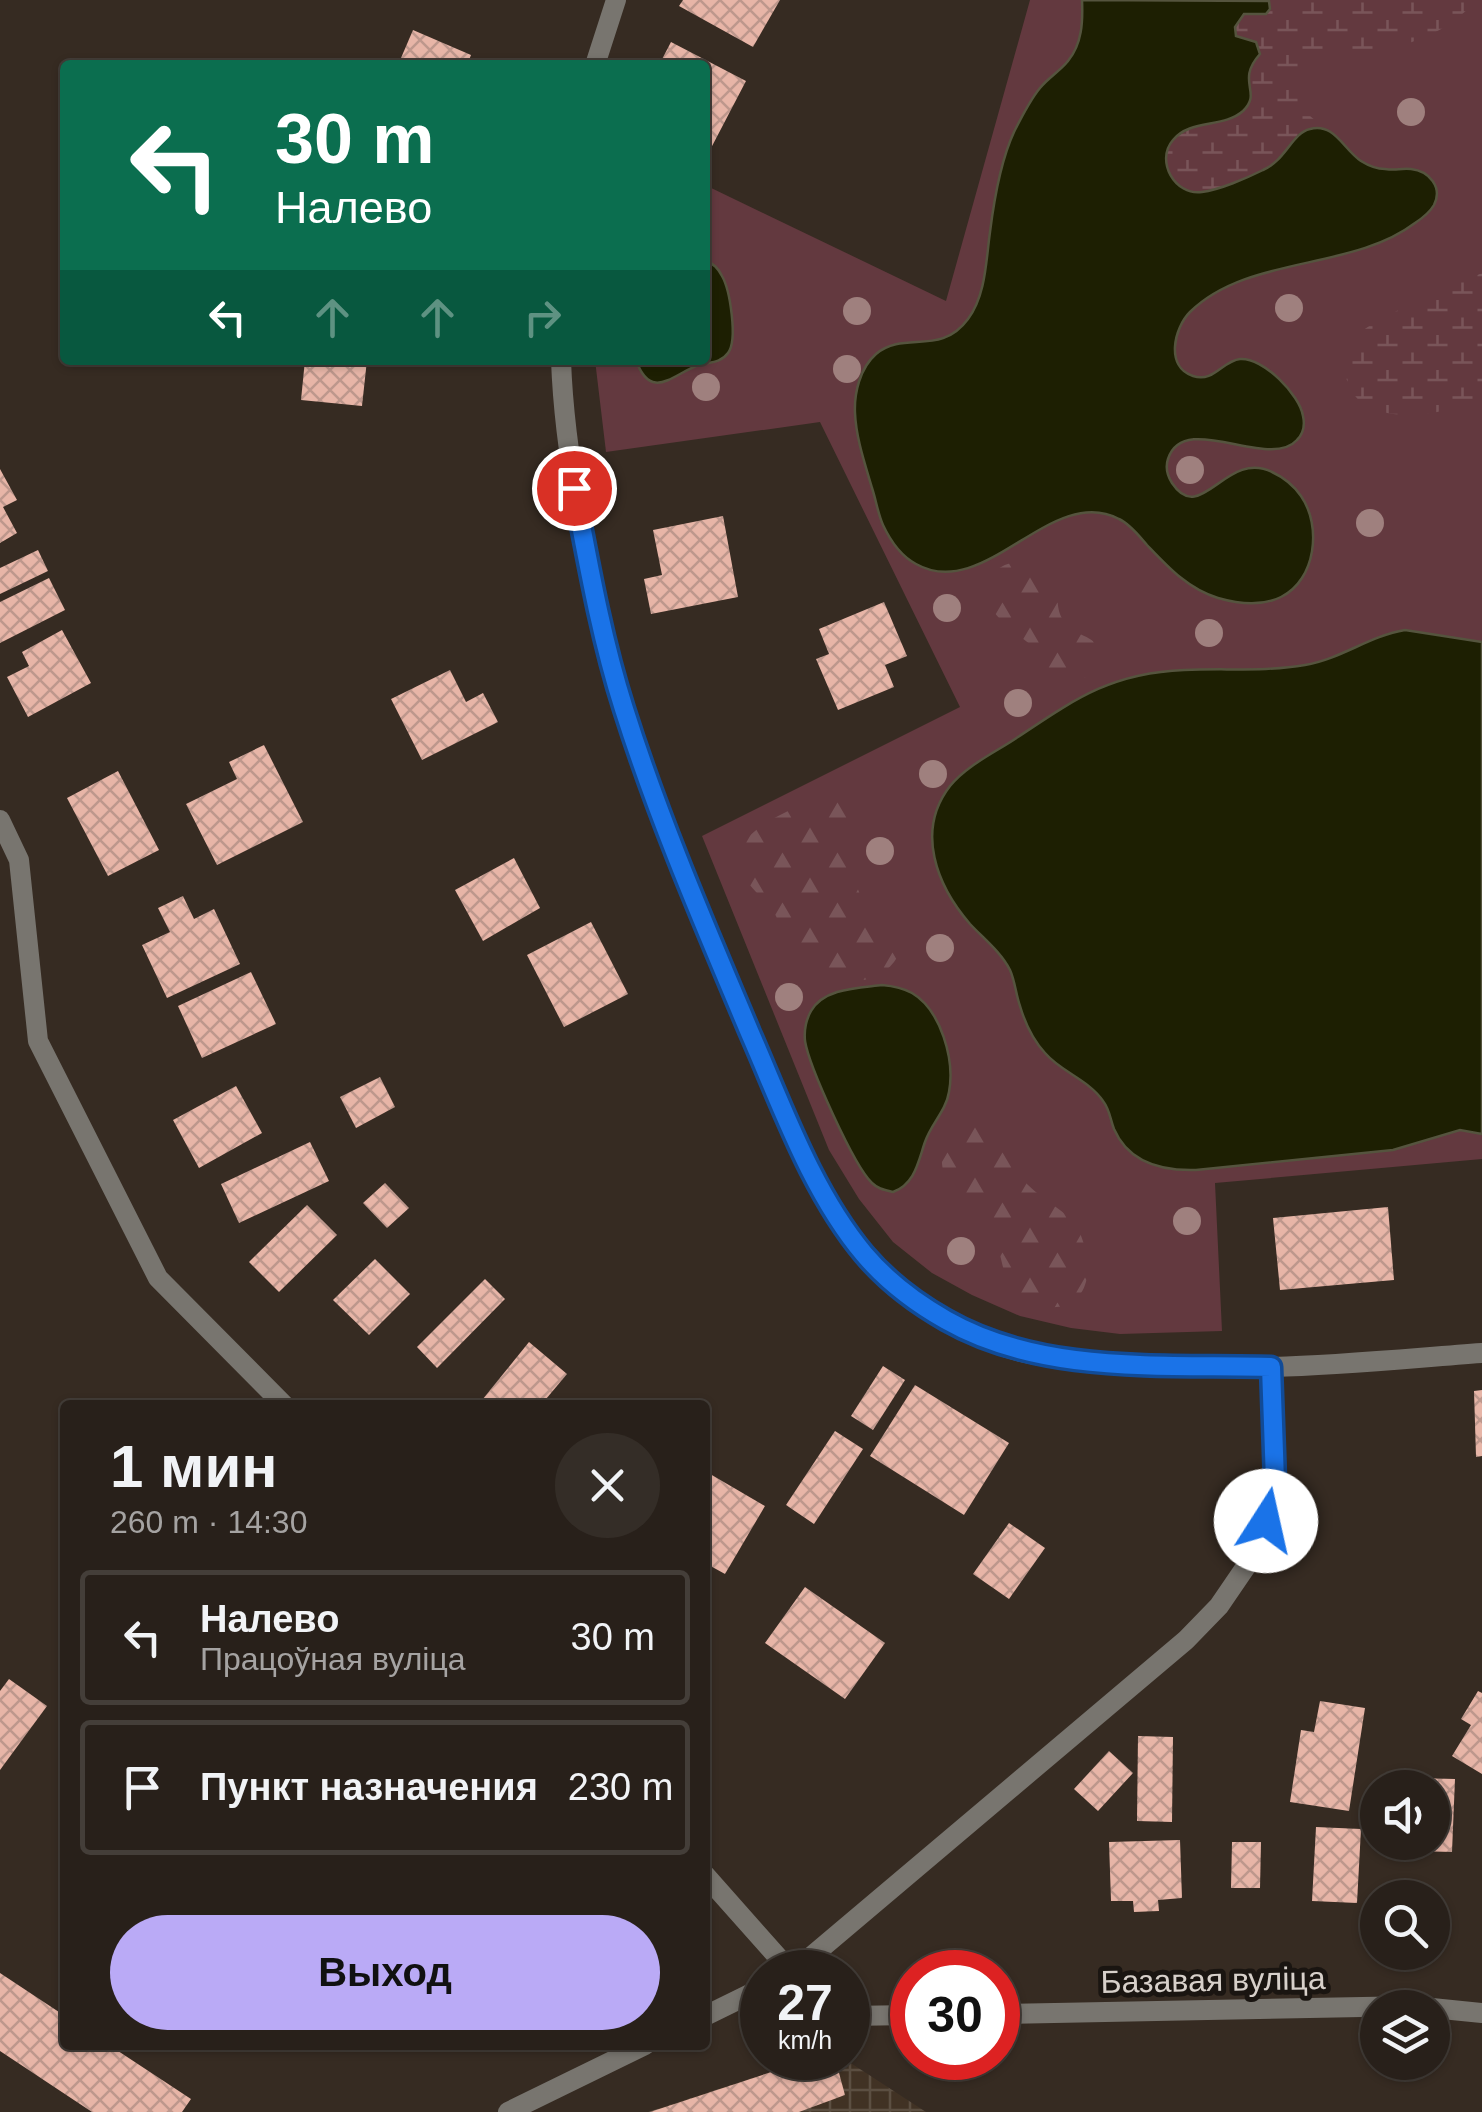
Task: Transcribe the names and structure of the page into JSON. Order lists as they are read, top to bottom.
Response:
{
  "streets": {
    "street": ["Базавая вуліца"]
  },
  "page": {
    "turn": ["30 m", "Налево"],
    "heading": ["1 мин", "260 m · 14:30"],
    "list": [
      {
        "name": "Налево",
        "note": "Працоўная вуліца",
        "value": "30 m"
      },
      {
        "name": "Пункт назначения",
        "value": "230 m"
      }
    ],
    "buttons": "Выход",
    "speed": "27 km/h",
    "limit": "30"
  }
}
